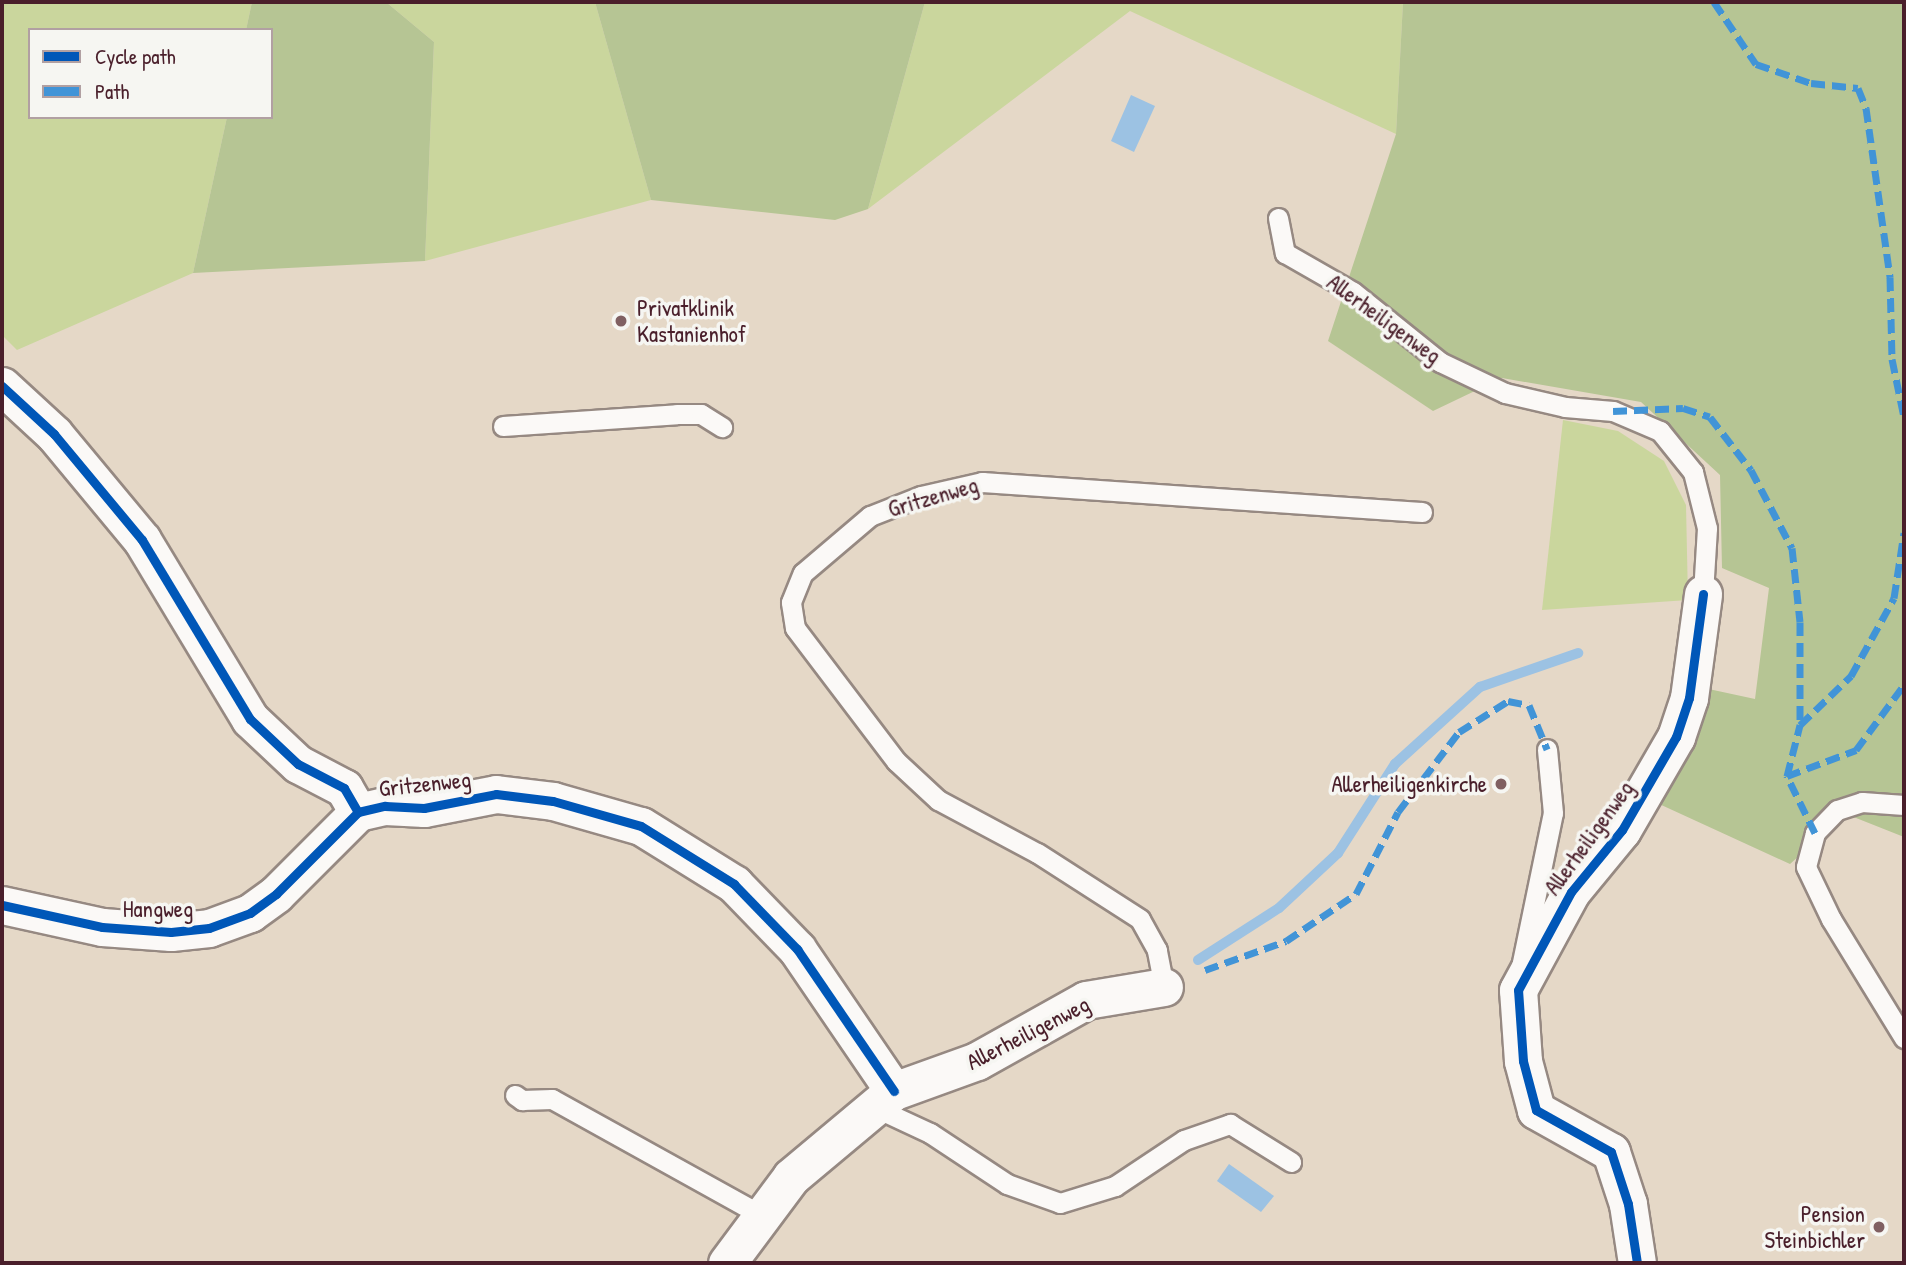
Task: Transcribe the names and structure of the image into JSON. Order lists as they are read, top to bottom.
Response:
{
  "streets": {
    "street": ["Allerheiligenweg", "Gritzenweg", "Hangweg"]
  },
  "crossings": [
    ["Allerheiligenweg", "Gritzenweg"],
    ["Gritzenweg", "Hangweg"]
  ],
  "places": ["Privatklinik Kastanienhof", "Allerheiligenkirche", "Pension Steinbichler"],
  "legend": ["Cycle path", "Path"]
}
